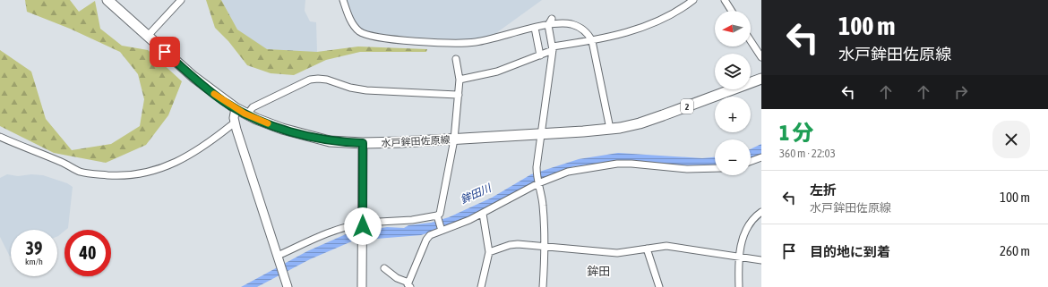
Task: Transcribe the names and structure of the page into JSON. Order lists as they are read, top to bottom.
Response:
{
  "streets": {
    "main road": ["2", "水戸鉾田佐原線"]
  },
  "districts": ["鉾田"],
  "water": ["鉾田川"],
  "north": "left",
  "page": {
    "turn": ["100 m", "水戸鉾田佐原線"],
    "map_buttons": ["+", "−"],
    "heading": ["1 分", "360 m · 22:03"],
    "list": [
      {
        "name": "左折",
        "note": "水戸鉾田佐原線",
        "value": "100 m"
      },
      {
        "name": "目的地に到着",
        "value": "260 m"
      }
    ],
    "speed": "39 km/h",
    "limit": "40"
  }
}
